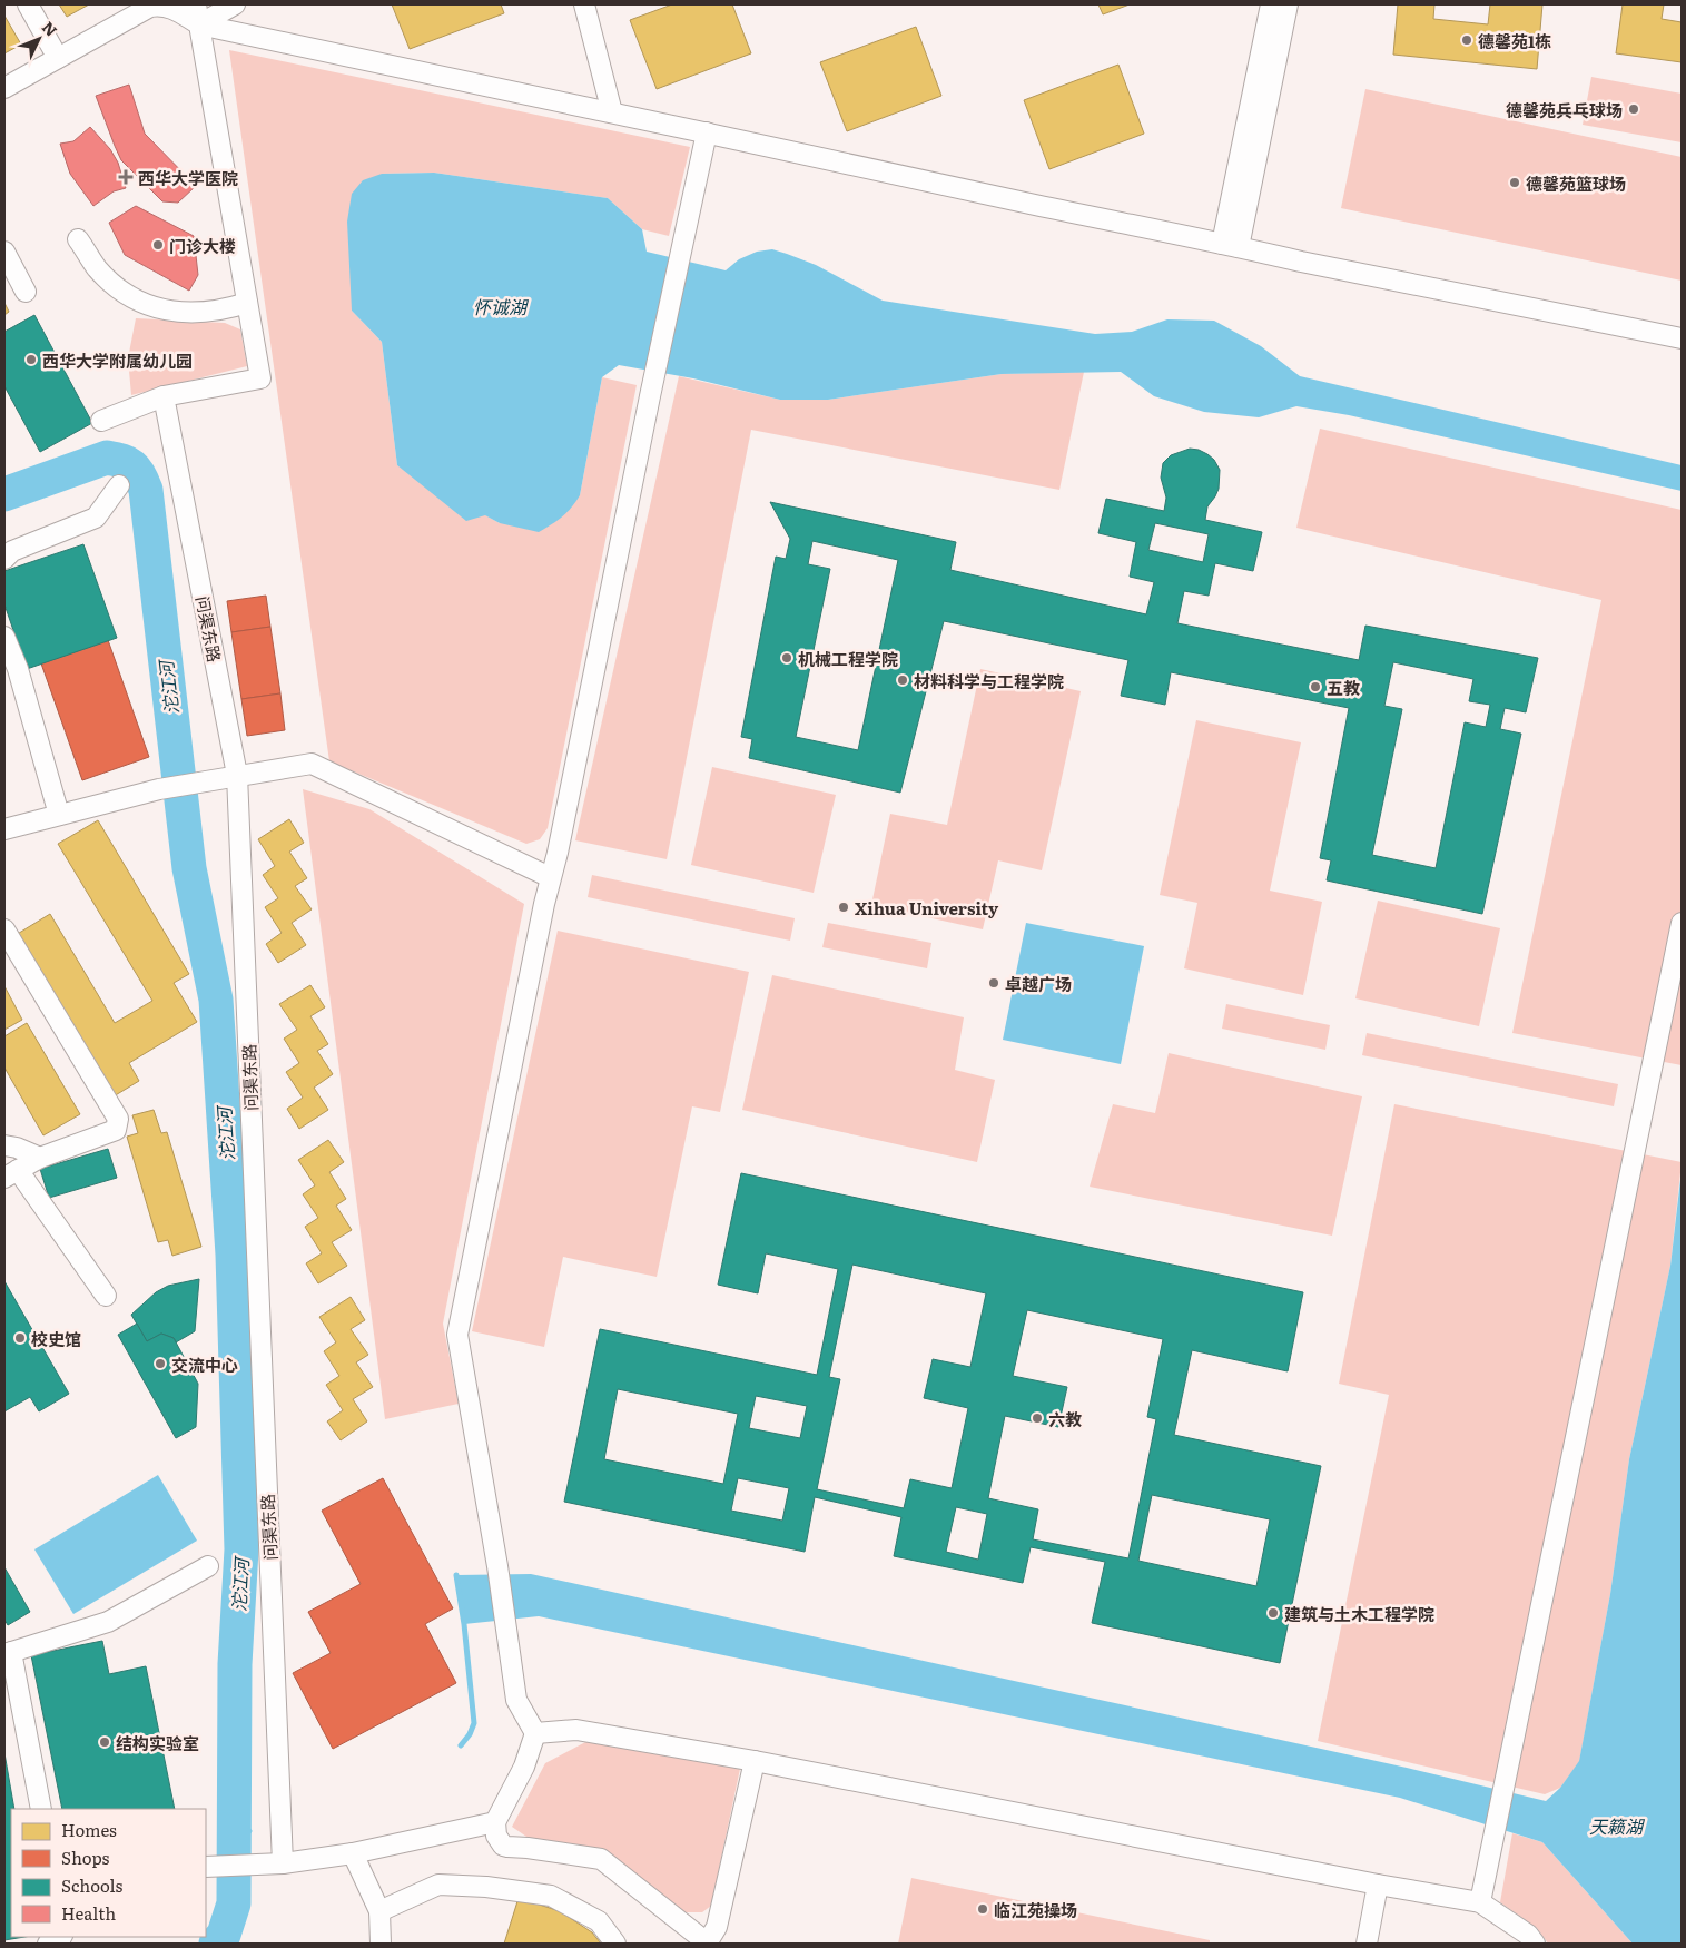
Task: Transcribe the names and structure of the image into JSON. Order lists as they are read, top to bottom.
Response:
{
  "streets": {
    "street": ["问渠东路"]
  },
  "water": ["怀诚湖", "沱江河", "天籁湖"],
  "places": {
    "other": [
      "德馨苑1栋",
      "德馨苑兵乓球场",
      "德馨苑篮球场",
      "门诊大楼",
      "西华大学附属幼儿园",
      "机械工程学院",
      "材料科学与工程学院",
      "五教",
      "Xihua University",
      "卓越广场",
      "校史馆",
      "交流中心",
      "六教",
      "建筑与土木工程学院",
      "结构实验室",
      "临江苑操场"
    ],
    "health": ["西华大学医院"]
  },
  "legend": [
    "Homes",
    "Shops",
    "Schools",
    "Health"
  ],
  "north": "top right"
}
